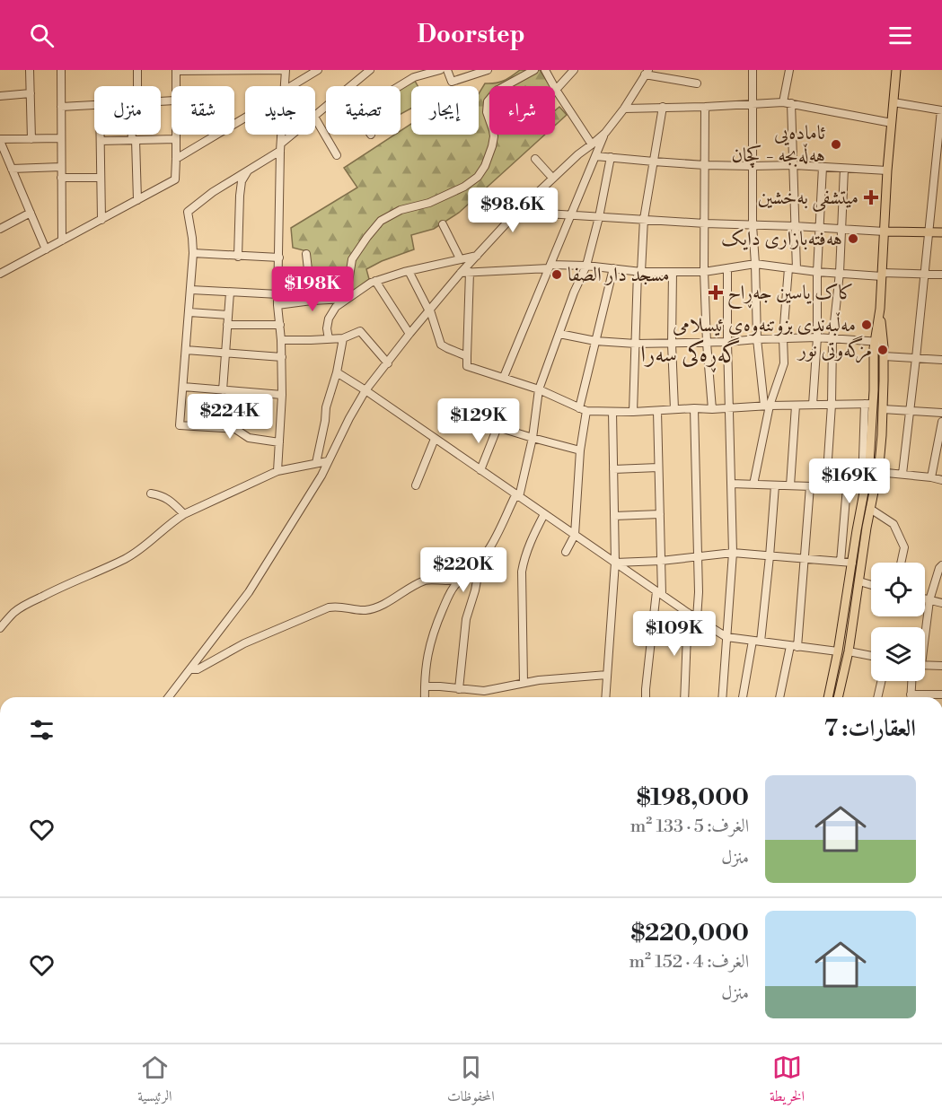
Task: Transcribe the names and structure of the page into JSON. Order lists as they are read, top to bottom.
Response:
{
  "districts": ["گەڕەکی سەرا"],
  "places": {
    "other": [
      "ئامادەیی هەڵەبجە - کچان",
      "هەفتەبازاری دایک",
      "مسجد دار الصفا",
      "مەڵبەندی بزوتنەوەی ئیسلامی",
      "مزگەوتی نور"
    ],
    "health": ["میتشفی بەخشین", "کاک یاسین جەڕاح"]
  },
  "page": {
    "header": "Doorstep",
    "chip": [
      "شراء",
      "إيجار",
      "تصفية",
      "جديد",
      "شقة",
      "منزل"
    ],
    "price": [
      "$98.6K",
      "$198K",
      "$224K",
      "$129K",
      "$169K",
      "$220K",
      "$109K"
    ],
    "heading": "العقارات: 7",
    "list": [
      {
        "name": "$198,000",
        "note": "الغرف: 5 · 133 m² · منزل"
      },
      {
        "name": "$220,000",
        "note": "الغرف: 4 · 152 m² · منزل"
      }
    ],
    "tabs": ["الخريطة", "المحفوظات", "الرئيسية"]
  }
}
